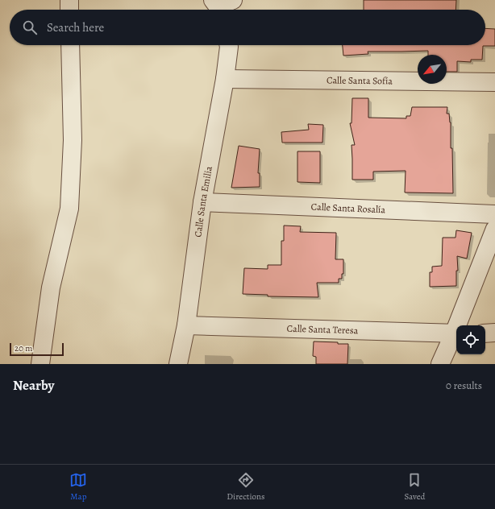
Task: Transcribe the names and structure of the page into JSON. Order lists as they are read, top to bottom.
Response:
{
  "streets": {
    "street": [
      "Calle Santa Sofía",
      "Calle Santa Emilia",
      "Calle Santa Rosalía",
      "Calle Santa Teresa"
    ]
  },
  "crossings": [
    ["Calle Santa Sofía", "Calle Santa Emilia"],
    ["Calle Santa Emilia", "Calle Santa Rosalía"],
    ["Calle Santa Emilia", "Calle Santa Teresa"]
  ],
  "scale_bar": "20 m",
  "north": "bottom left",
  "page": {
    "search": "Search here",
    "scale": "20 m",
    "heading": ["Nearby", "0 results"],
    "nav": ["Map", "Directions", "Saved"]
  }
}
